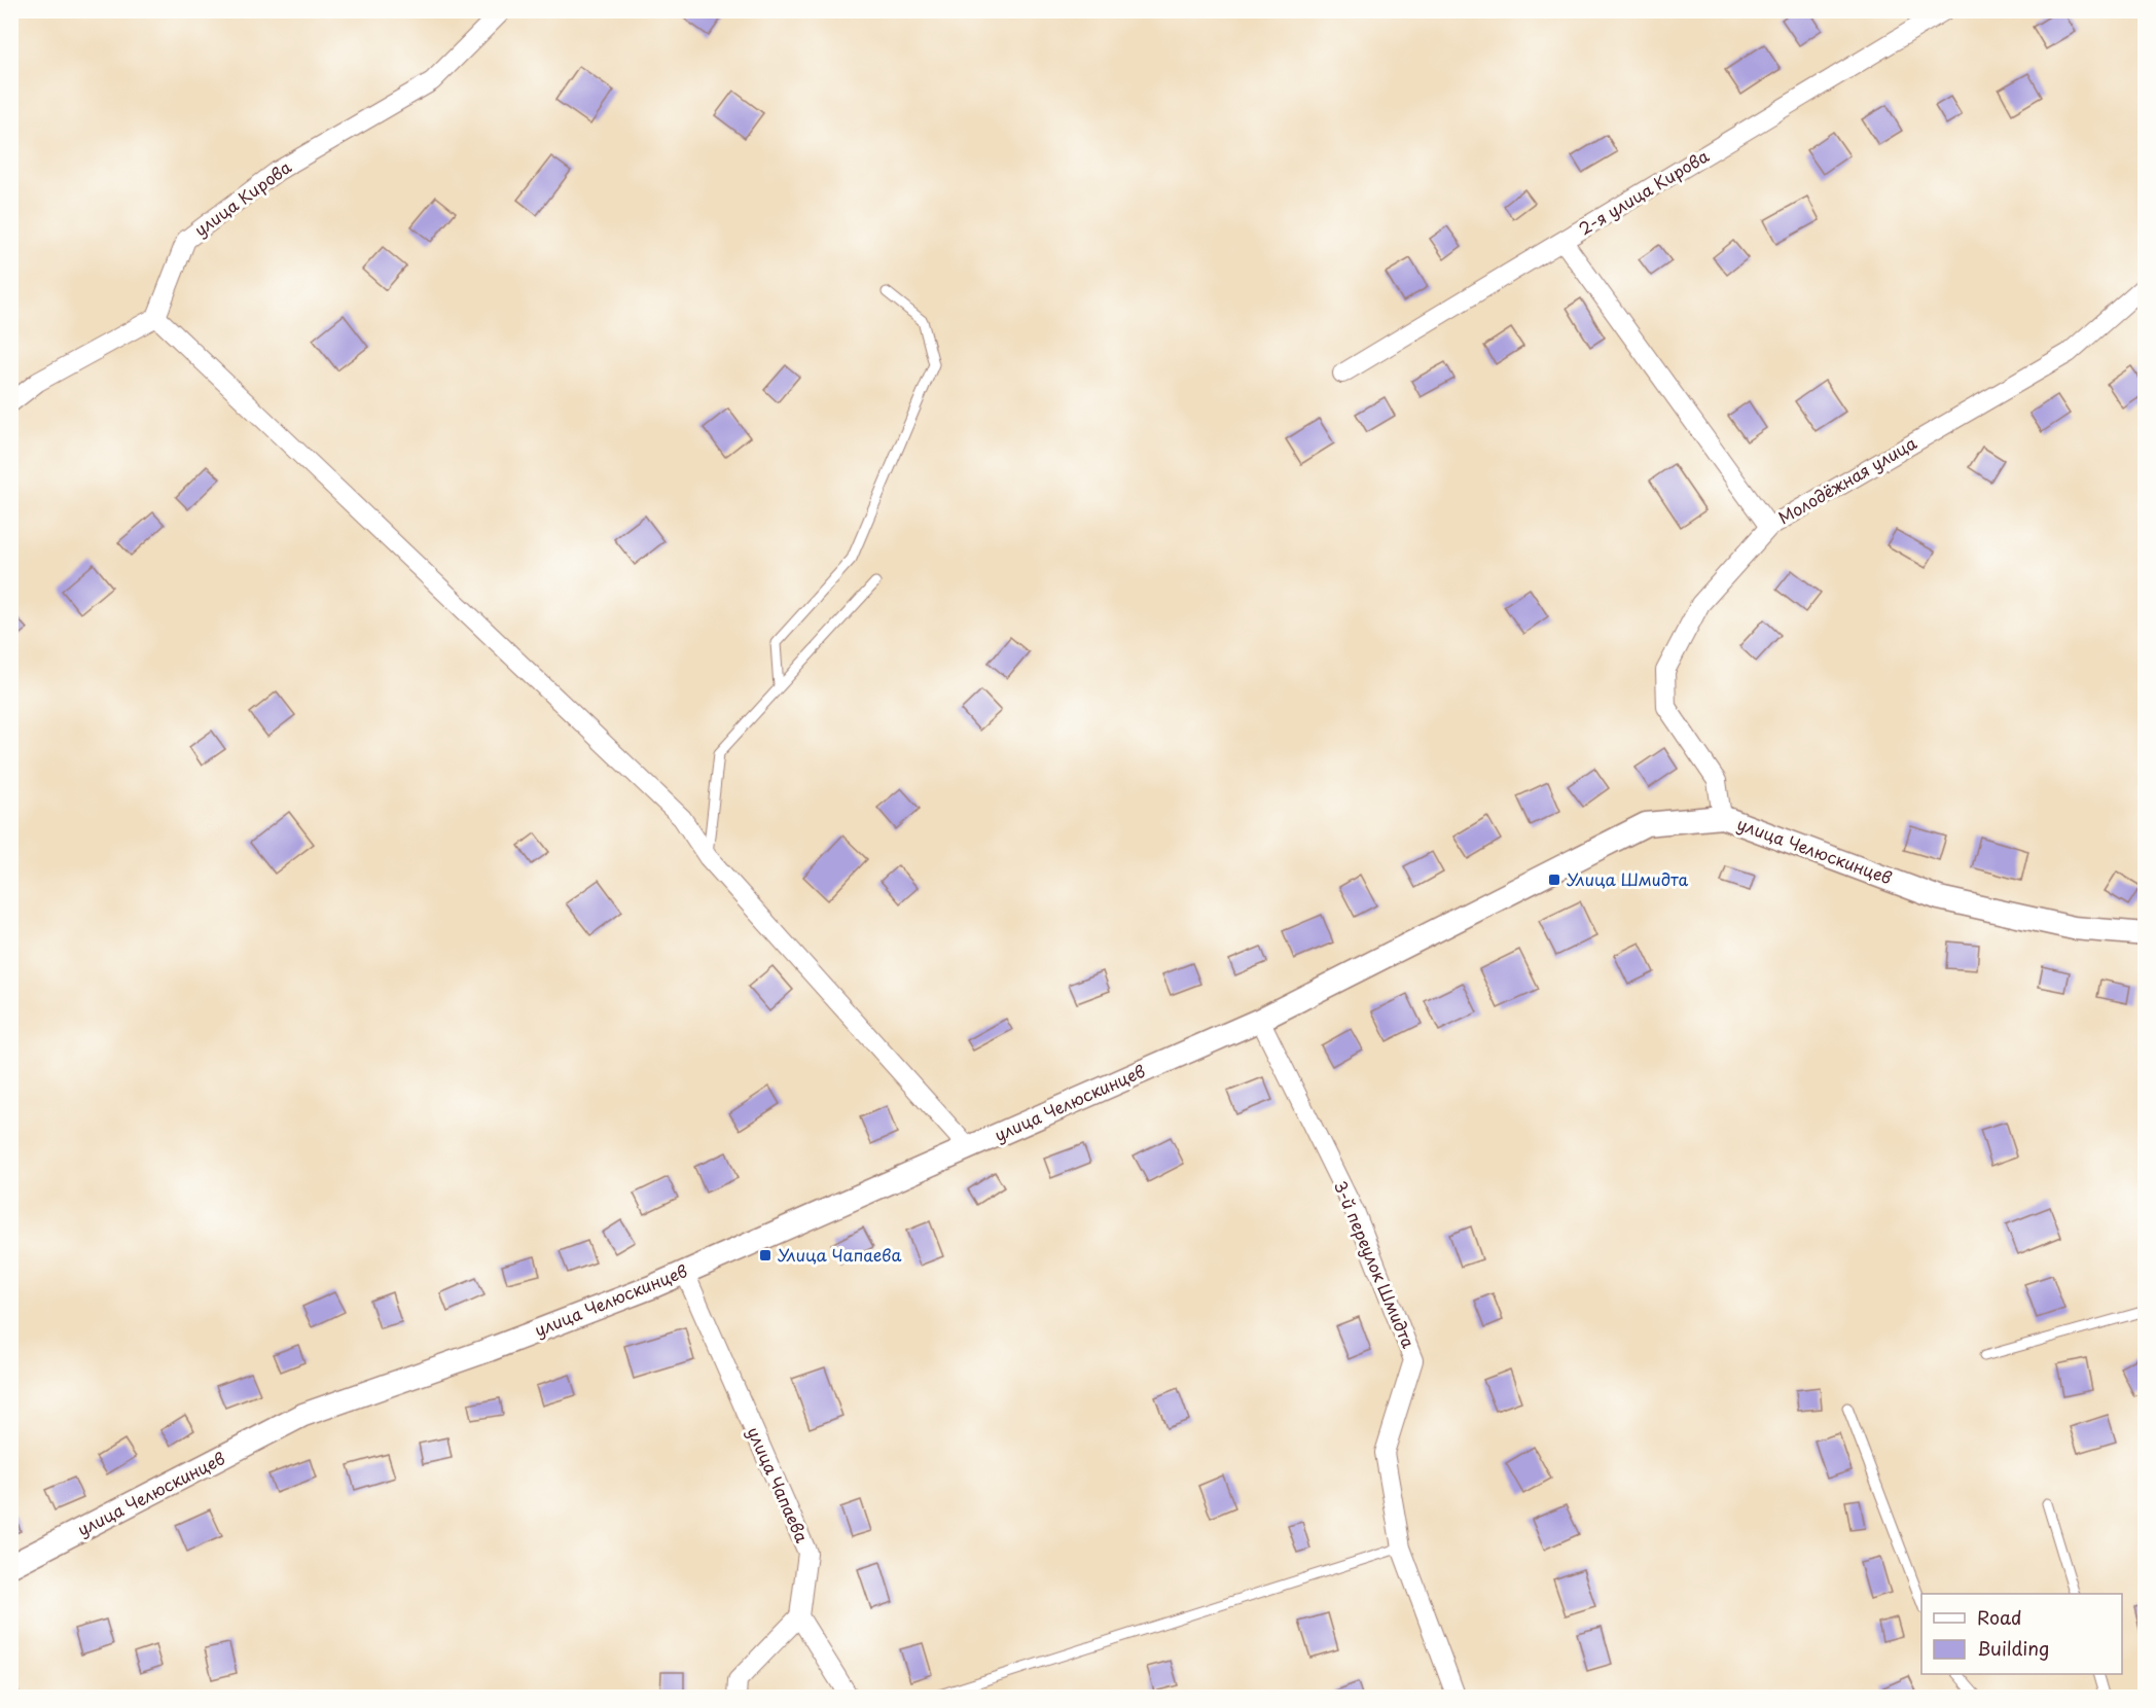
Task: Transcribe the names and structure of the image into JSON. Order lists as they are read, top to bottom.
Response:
{
  "streets": {
    "street": [
      "2-я улица Кирова",
      "улица Кирова",
      "Молодёжная улица",
      "улица Челюскинцев",
      "3-й переулок Шмидта",
      "улица Чапаева"
    ]
  },
  "crossings": [
    ["Молодёжная улица", "улица Челюскинцев"],
    ["улица Челюскинцев", "3-й переулок Шмидта"],
    ["улица Челюскинцев", "улица Чапаева"]
  ],
  "places": {
    "transit": ["Улица Шмидта", "Улица Чапаева"]
  },
  "legend": ["Road", "Building"]
}
